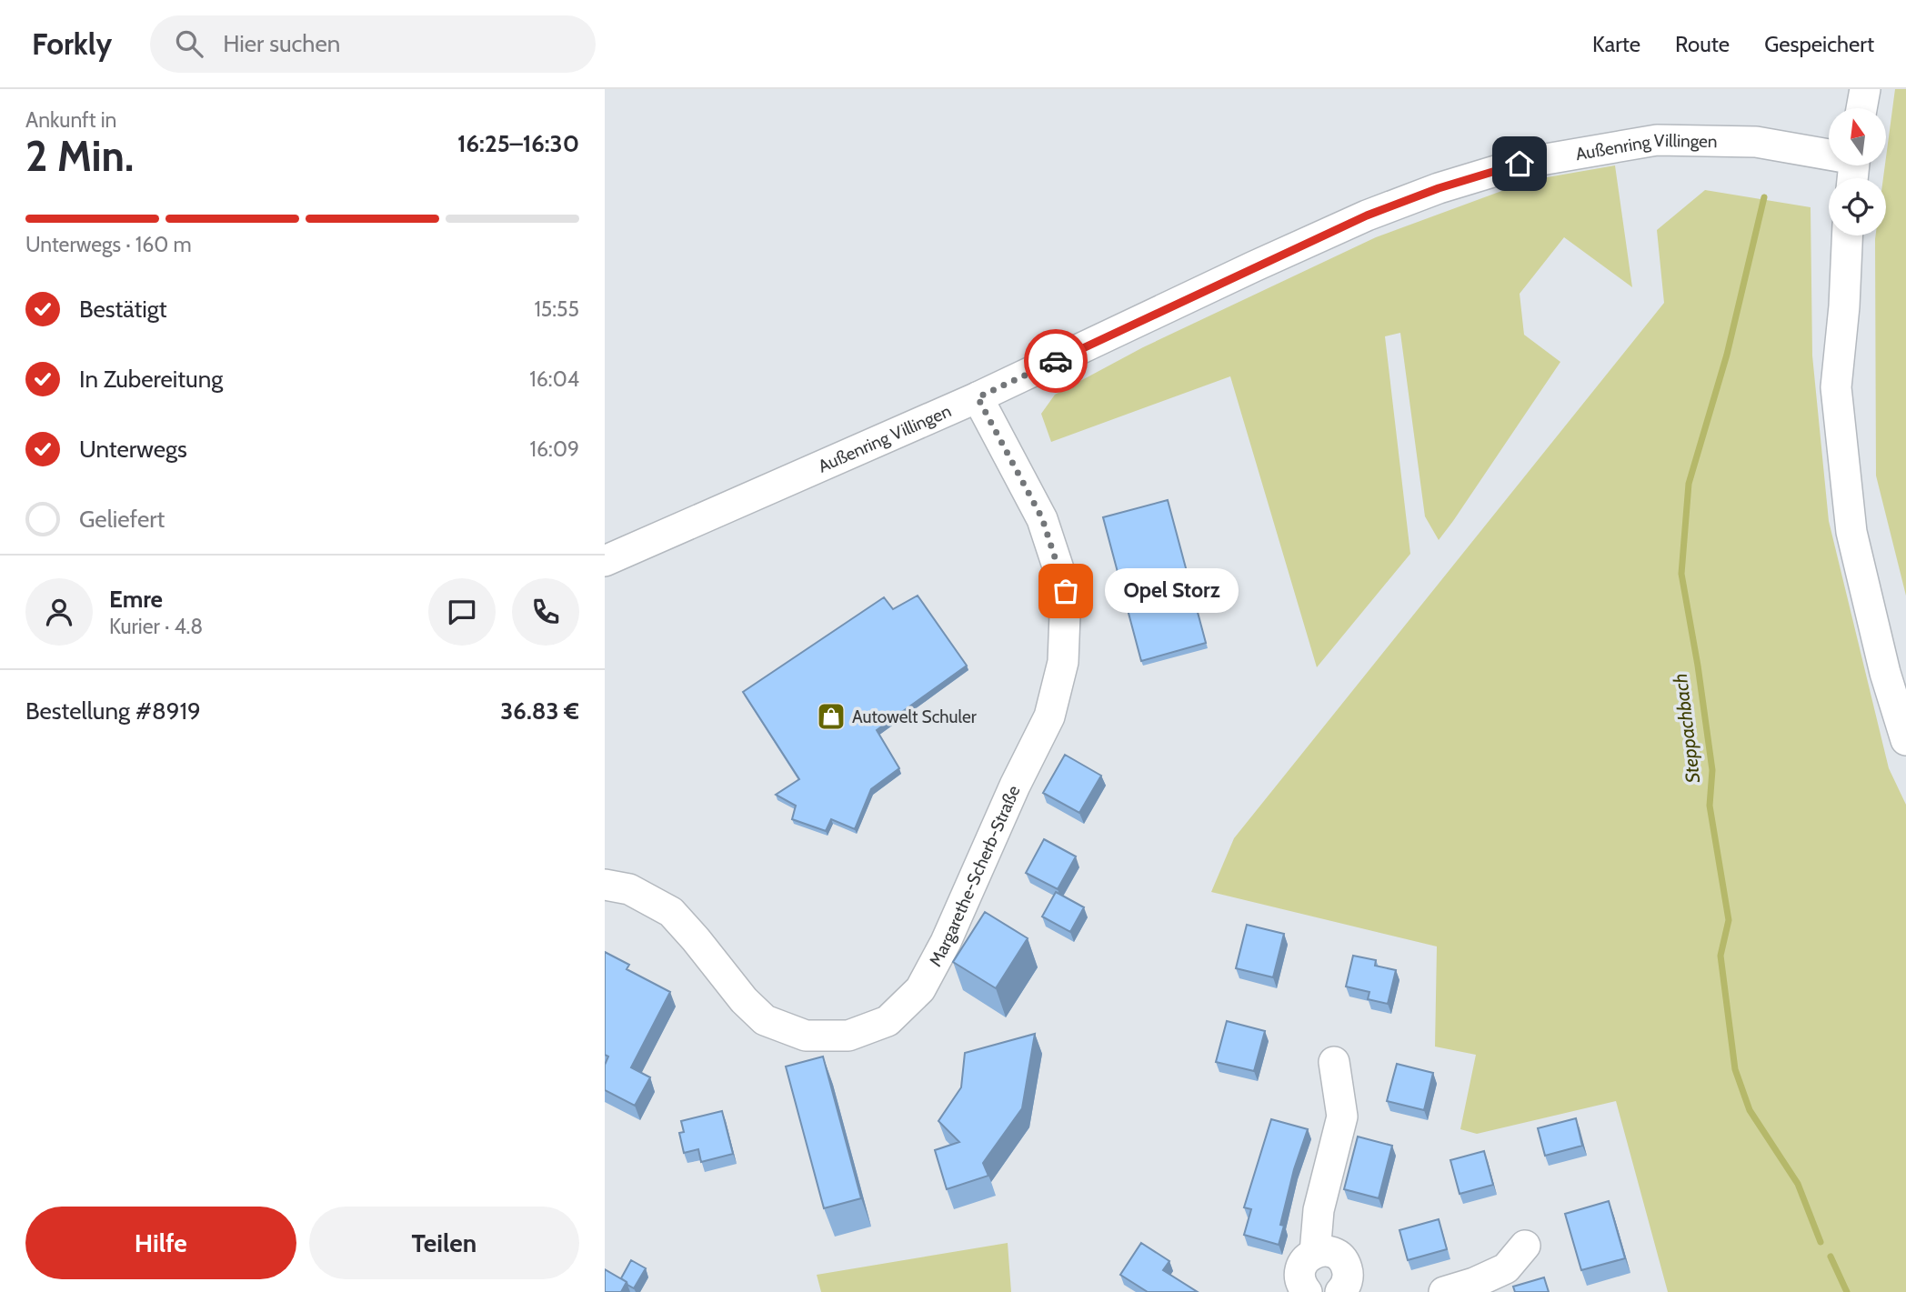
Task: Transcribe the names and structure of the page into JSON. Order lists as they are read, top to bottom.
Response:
{
  "streets": {
    "street": ["Außenring Villingen", "Margarethe-Scherb-Straße"]
  },
  "crossings": [
    ["Außenring Villingen", "Margarethe-Scherb-Straße"]
  ],
  "water": ["Steppachbach"],
  "places": {
    "other": ["Opel Storz"],
    "shop": ["Autowelt Schuler"]
  },
  "north": "top",
  "page": {
    "header": "Forkly",
    "search": "Hier suchen",
    "nav": ["Karte", "Route", "Gespeichert"],
    "heading": ["2 Min.", "Ankunft in", "16:25–16:30"],
    "panel": [
      "Emre",
      "Kurier · 4.8",
      "Bestellung #8919",
      "36.83 €"
    ],
    "bar": "Unterwegs · 160 m",
    "list": [
      ["Bestätigt", "15:55"],
      ["In Zubereitung", "16:04"],
      ["Unterwegs", "16:09"],
      "Geliefert"
    ],
    "bubble": "Opel Storz",
    "buttons": ["Hilfe", "Teilen"]
  }
}
